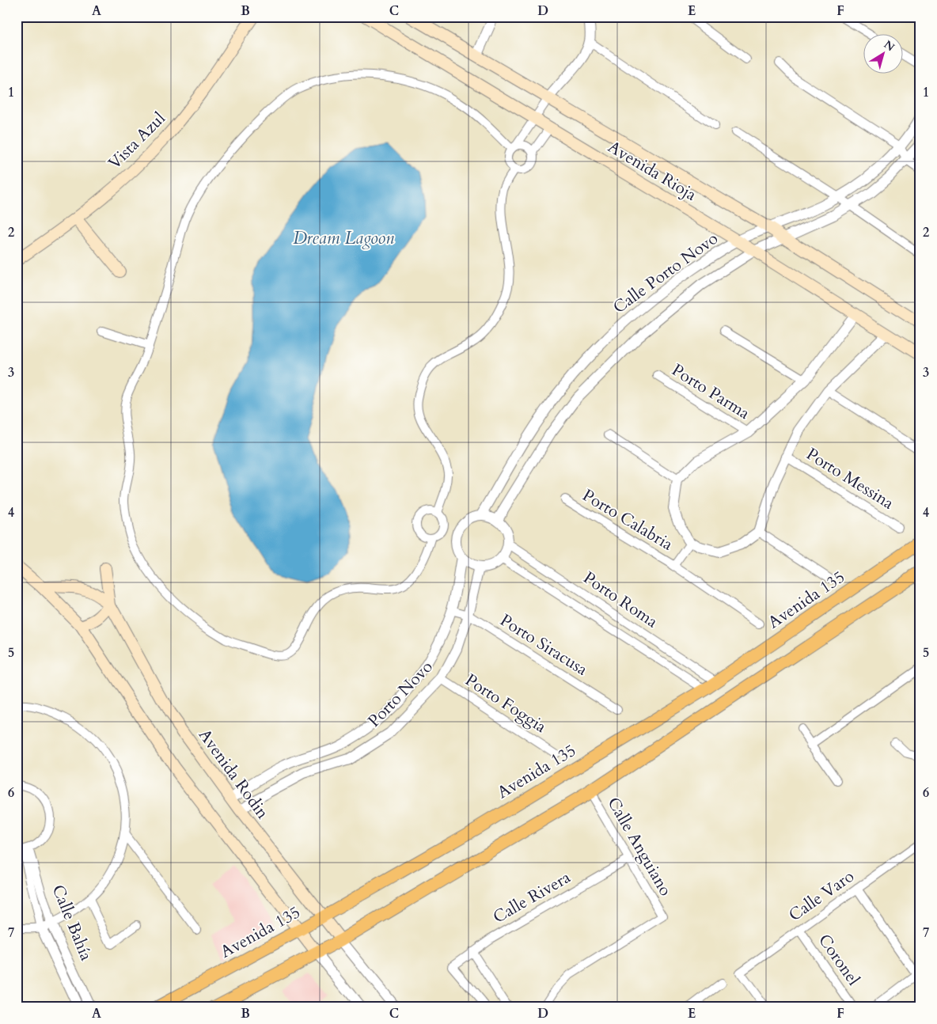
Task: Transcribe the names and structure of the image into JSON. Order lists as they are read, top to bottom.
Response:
{
  "streets": {
    "main road": [
      "Vista Azul",
      "Avenida Rioja",
      "Avenida 135",
      "Avenida Rodin"
    ],
    "street": [
      "Calle Porto Novo",
      "Porto Parma",
      "Porto Messina",
      "Porto Calabria",
      "Porto Roma",
      "Porto Siracusa",
      "Porto Novo",
      "Porto Foggia",
      "Calle Anguiano",
      "Calle Varo",
      "Calle Rivera",
      "Calle Bahía",
      "Coronel"
    ]
  },
  "crossings": [
    ["Avenida Rioja", "Calle Porto Novo"],
    ["Calle Porto Novo", "Porto Roma"],
    ["Calle Porto Novo", "Porto Novo"],
    ["Porto Roma", "Avenida 135"],
    ["Porto Roma", "Porto Novo"],
    ["Avenida 135", "Avenida Rodin"],
    ["Porto Siracusa", "Porto Novo"],
    ["Porto Novo", "Porto Foggia"],
    ["Porto Novo", "Avenida Rodin"],
    ["Calle Anguiano", "Calle Rivera"],
    ["Calle Varo", "Coronel"]
  ],
  "water": ["Dream Lagoon"],
  "north": "top right",
  "grid": {
    "columns": [
      "A",
      "B",
      "C",
      "D",
      "E",
      "F"
    ],
    "rows": [
      "1",
      "2",
      "3",
      "4",
      "5",
      "6",
      "7"
    ]
  }
}
